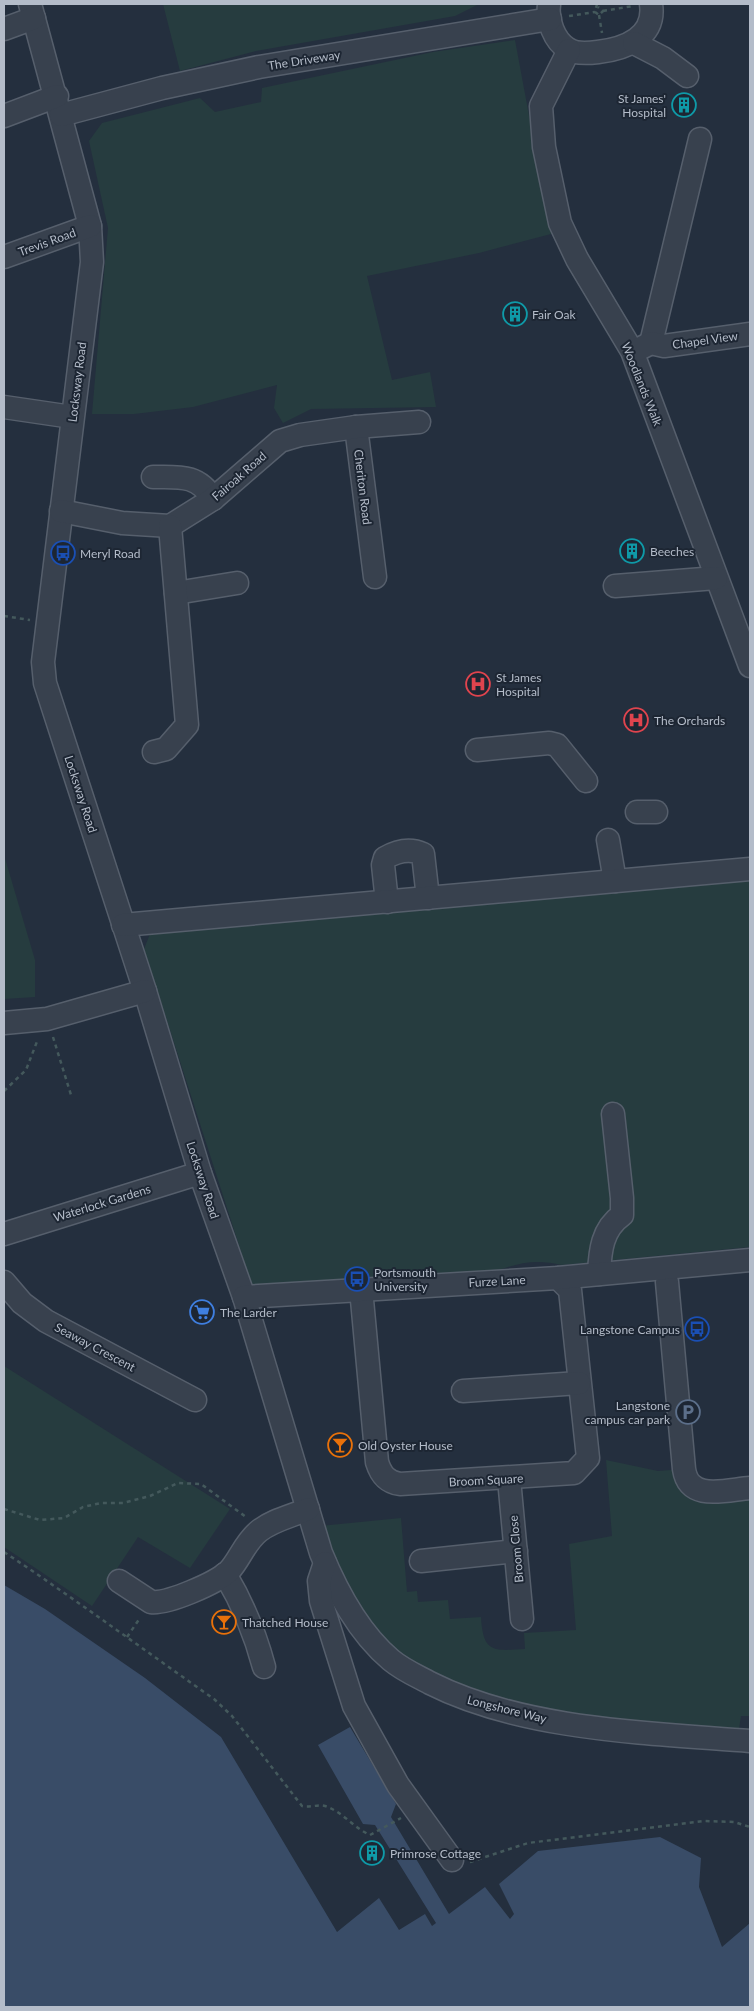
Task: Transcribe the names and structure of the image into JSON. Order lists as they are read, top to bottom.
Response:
{
  "streets": {
    "street": [
      "The Driveway",
      "Trevis Road",
      "Chapel View",
      "Locksway Road",
      "Woodlands Walk",
      "Fairoak Road",
      "Cheriton Road",
      "Waterlock Gardens",
      "Furze Lane",
      "Seaway Crescent",
      "Broom Square",
      "Broom Close",
      "Longshore Way"
    ]
  },
  "crossings": [
    ["The Driveway", "Locksway Road"],
    ["Trevis Road", "Locksway Road"],
    ["Chapel View", "Woodlands Walk"],
    ["Locksway Road", "Waterlock Gardens"],
    ["Locksway Road", "Furze Lane"],
    ["Locksway Road", "Longshore Way"],
    ["Fairoak Road", "Cheriton Road"],
    ["Furze Lane", "Broom Square"],
    ["Broom Square", "Broom Close"]
  ],
  "places": {
    "building": [
      "St James' Hospital",
      "Fair Oak",
      "Beeches",
      "Primrose Cottage"
    ],
    "bus stop": ["Meryl Road", "Portsmouth University", "Langstone Campus"],
    "hospital": ["St James Hospital", "The Orchards"],
    "supermarket": ["The Larder"],
    "parking": ["Langstone campus car park"],
    "bar": ["Old Oyster House", "Thatched House"]
  }
}
